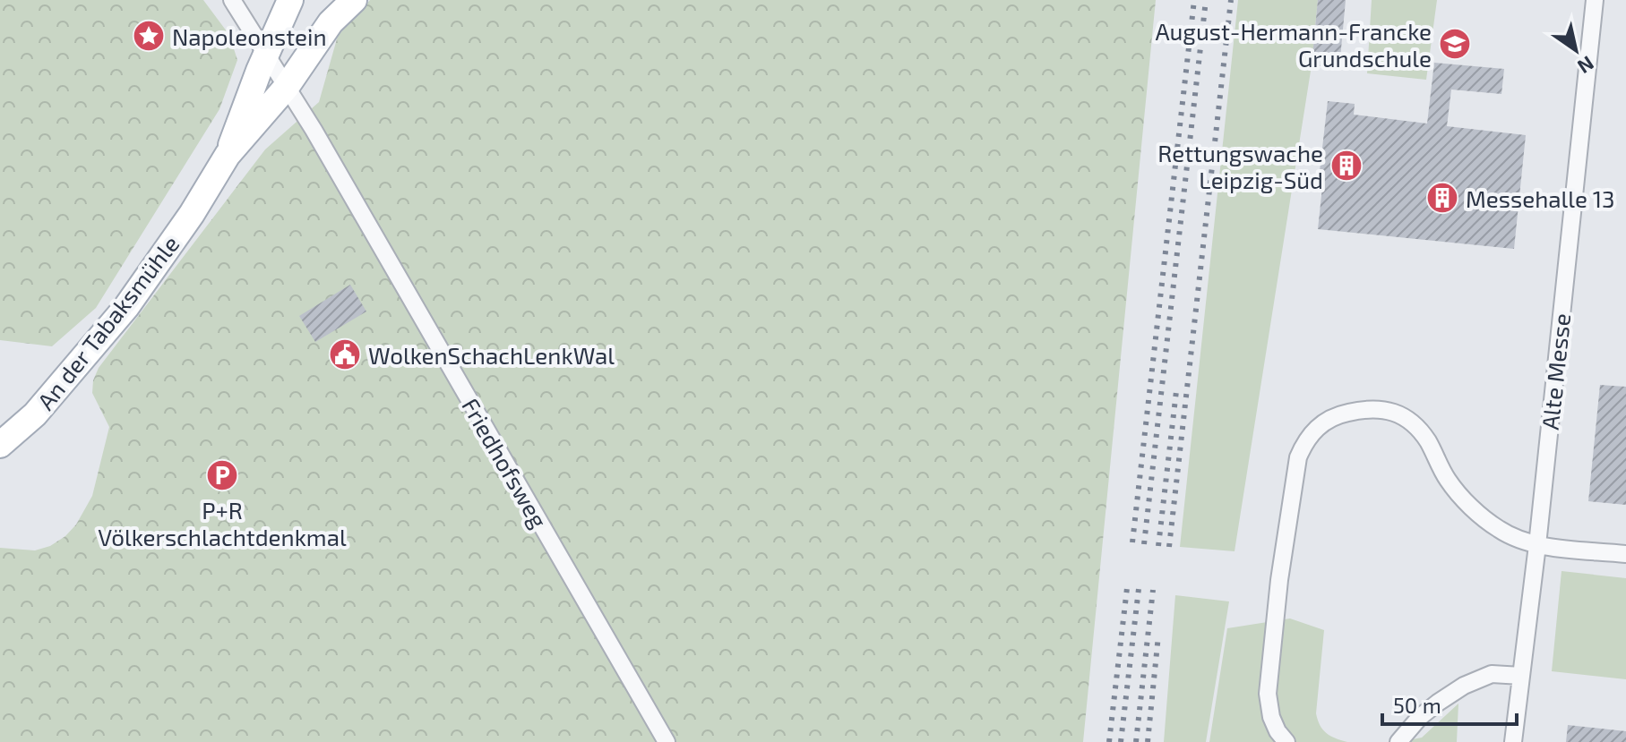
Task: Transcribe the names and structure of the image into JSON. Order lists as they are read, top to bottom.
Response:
{
  "streets": {
    "main road": ["An der Tabaksmühle"],
    "street": ["Alte Messe", "Friedhofsweg"]
  },
  "crossings": [
    ["An der Tabaksmühle", "Friedhofsweg"]
  ],
  "places": {
    "place": ["Napoleonstein"],
    "school or university": ["August-Hermann-Francke Grundschule"],
    "building": ["Rettungswache Leipzig-Süd", "Messehalle 13"],
    "public building": ["WolkenSchachLenkWal"],
    "parking": ["P+R Völkerschlachtdenkmal"]
  },
  "scale_bar": "50 m",
  "north": "bottom right"
}
